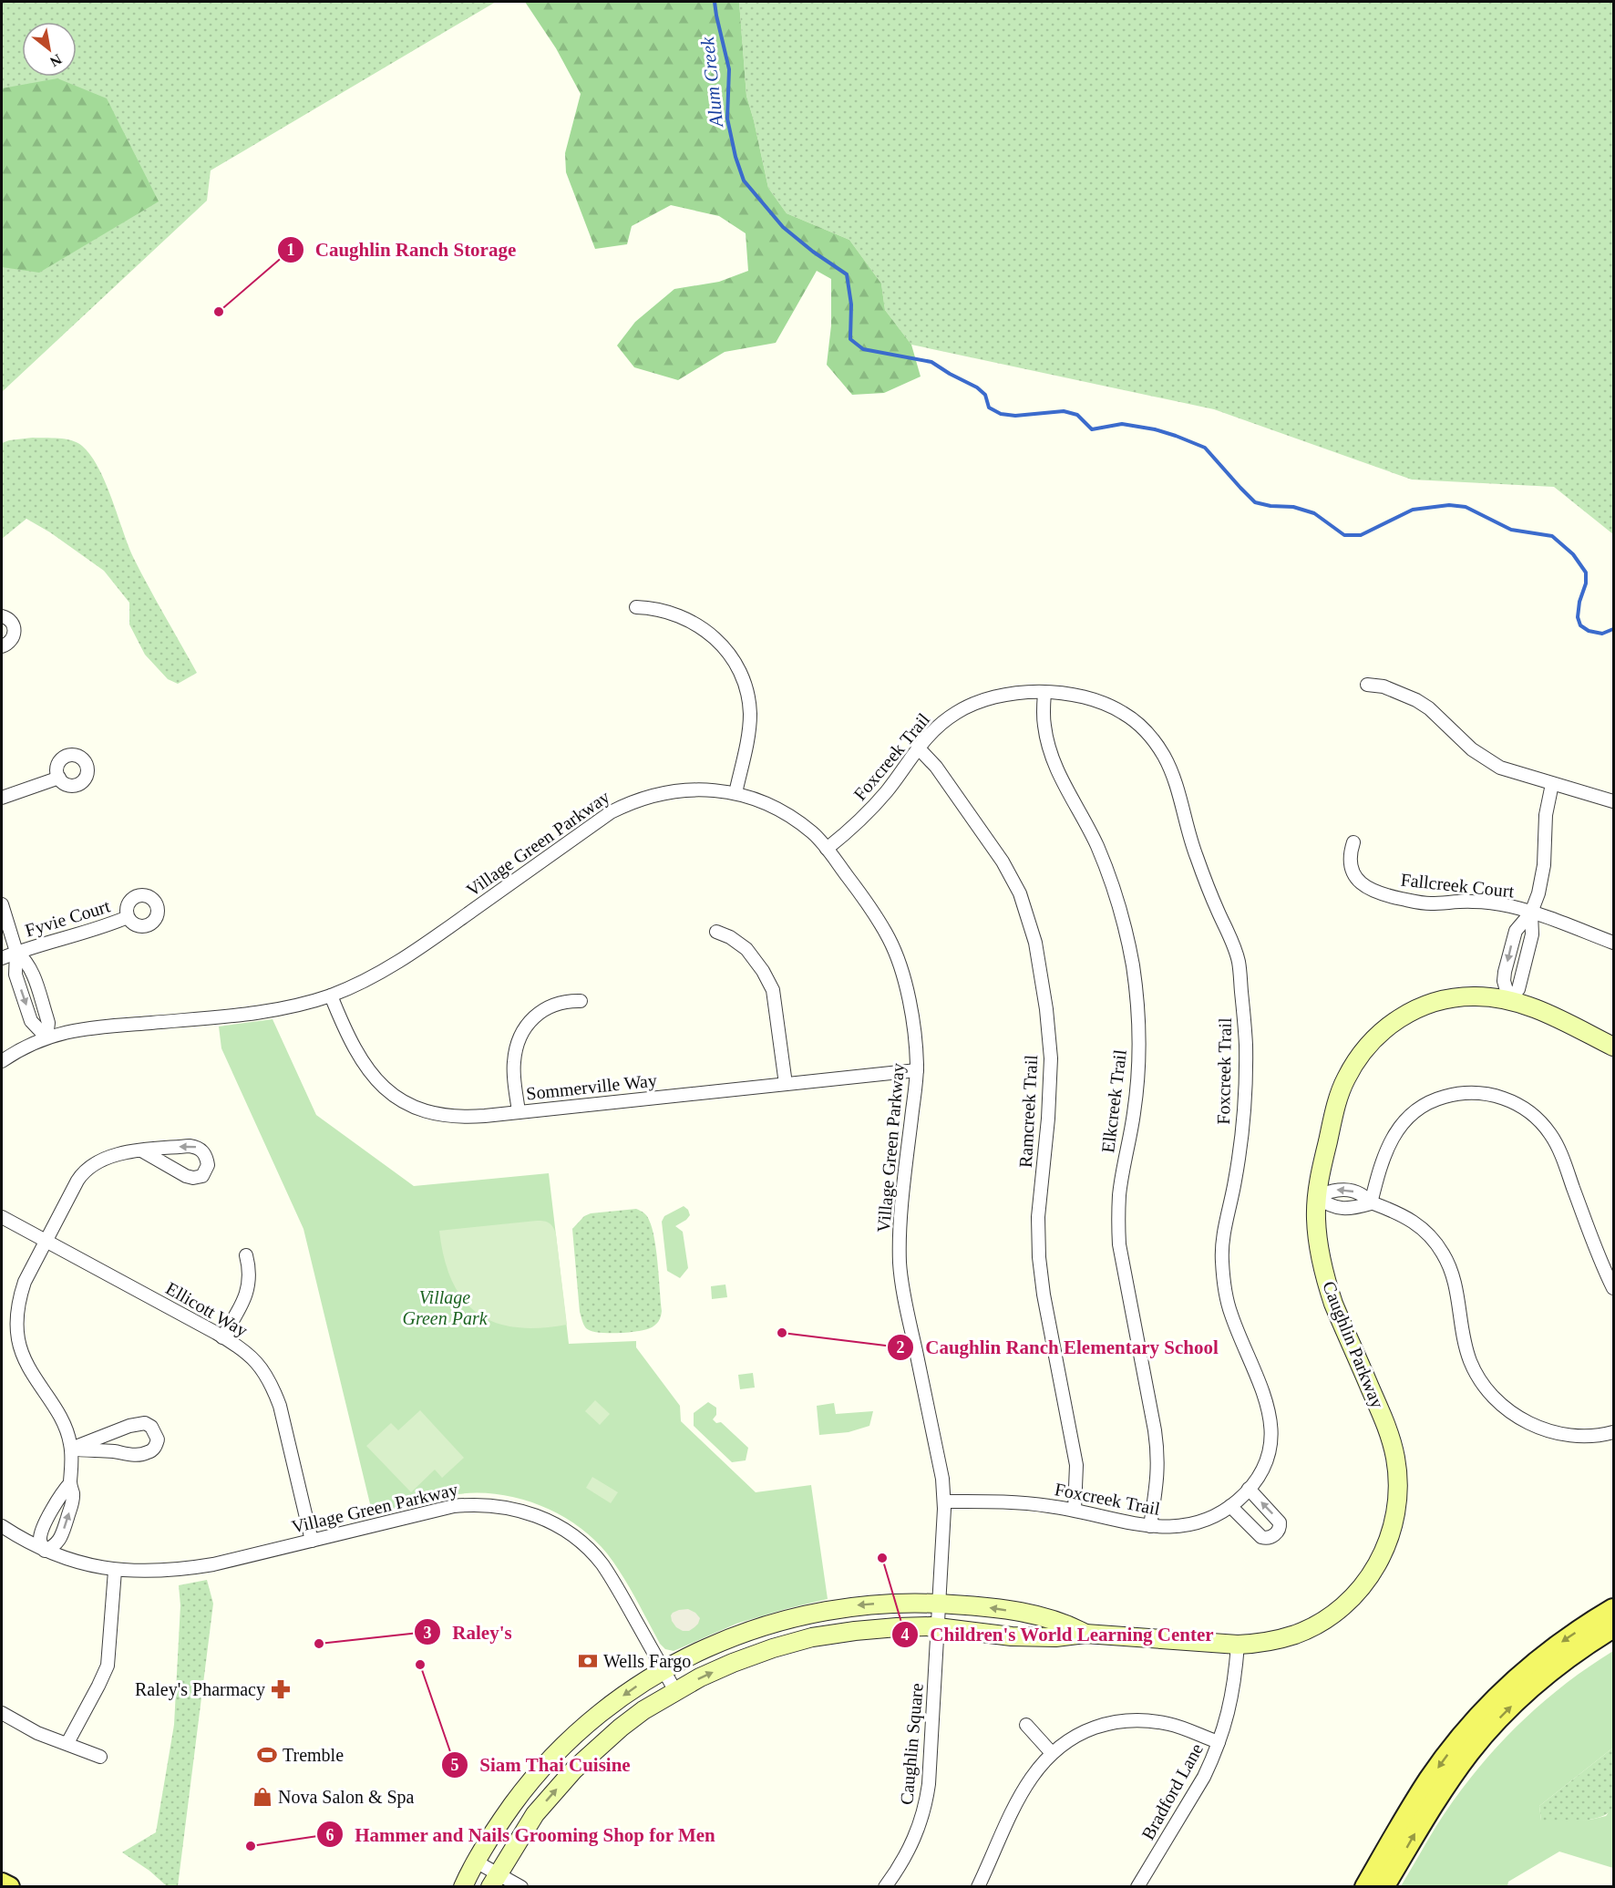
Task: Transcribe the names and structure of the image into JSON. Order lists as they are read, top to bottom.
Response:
{
  "streets": {
    "street": [
      "Foxcreek Trail",
      "Village Green Parkway",
      "Fallcreek Court",
      "Fyvie Court",
      "Sommerville Way",
      "Elkcreek Trail",
      "Ramcreek Trail",
      "Ellicott Way",
      "Caughlin Parkway",
      "Caughlin Square",
      "Bradford Lane"
    ]
  },
  "crossings": [
    ["Foxcreek Trail", "Village Green Parkway"],
    ["Foxcreek Trail", "Elkcreek Trail"],
    ["Foxcreek Trail", "Ramcreek Trail"],
    ["Village Green Parkway", "Sommerville Way"],
    ["Village Green Parkway", "Ellicott Way"],
    ["Village Green Parkway", "Caughlin Parkway"],
    ["Village Green Parkway", "Caughlin Square"],
    ["Caughlin Parkway", "Caughlin Square"],
    ["Caughlin Parkway", "Bradford Lane"]
  ],
  "water": ["Alum Creek"],
  "parks": ["Village Green Park"],
  "places": {
    "other": [
      "Caughlin Ranch Storage",
      "Caughlin Ranch Elementary School",
      "Children's World Learning Center",
      "Raley's",
      "Siam Thai Cuisine",
      "Hammer and Nails Grooming Shop for Men"
    ],
    "bank": ["Wells Fargo"],
    "pharmacy": ["Raley's Pharmacy"],
    "sports": ["Tremble"],
    "shop": ["Nova Salon & Spa"]
  },
  "north": "bottom right"
}
